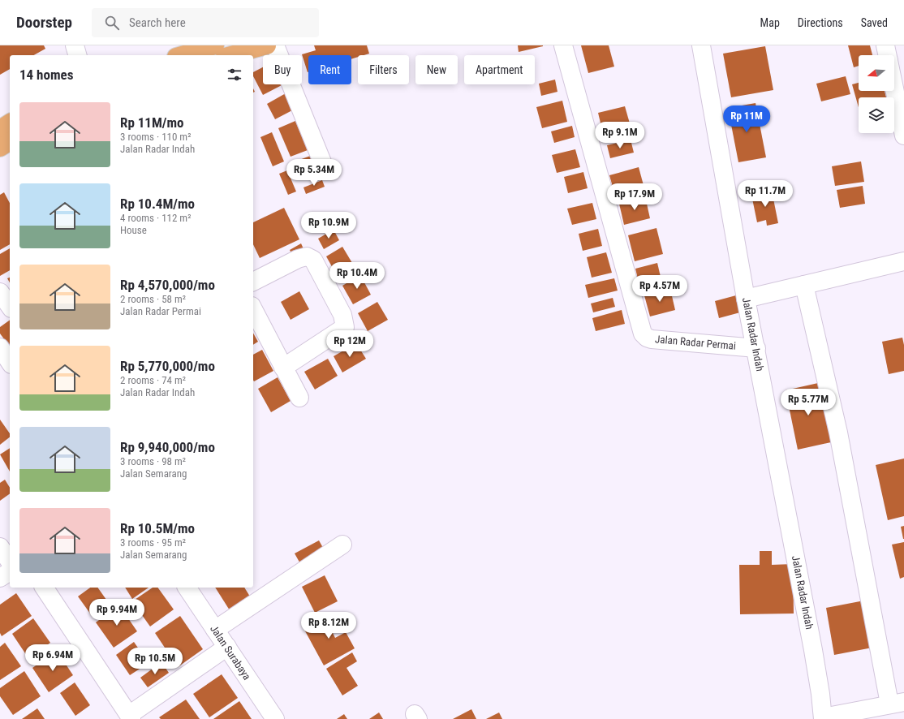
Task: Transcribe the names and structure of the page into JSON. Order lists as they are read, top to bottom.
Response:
{
  "streets": {
    "street": ["Jalan Radar Indah", "Jalan Radar Permai", "Jalan Surabaya"]
  },
  "crossings": [
    ["Jalan Radar Indah", "Jalan Radar Permai"]
  ],
  "north": "left",
  "page": {
    "header": "Doorstep",
    "search": "Search here",
    "nav": ["Map", "Directions", "Saved"],
    "chip": [
      "Buy",
      "Rent",
      "Filters",
      "New",
      "Apartment"
    ],
    "heading": "14 homes",
    "list": [
      {
        "name": "Rp 11M/mo",
        "note": "3 rooms · 110 m² · Jalan Radar Indah"
      },
      {
        "name": "Rp 10.4M/mo",
        "note": "4 rooms · 112 m² · House"
      },
      {
        "name": "Rp 4,570,000/mo",
        "note": "2 rooms · 58 m² · Jalan Radar Permai"
      },
      {
        "name": "Rp 5,770,000/mo",
        "note": "2 rooms · 74 m² · Jalan Radar Indah"
      },
      {
        "name": "Rp 9,940,000/mo",
        "note": "3 rooms · 98 m² · Jalan Semarang"
      },
      {
        "name": "Rp 10.5M/mo",
        "note": "3 rooms · 95 m² · Jalan Semarang"
      }
    ],
    "price": [
      "Rp 11M",
      "Rp 9.1M",
      "Rp 5.34M",
      "Rp 11.7M",
      "Rp 17.9M",
      "Rp 10.9M",
      "Rp 10.4M",
      "Rp 4.57M",
      "Rp 12M",
      "Rp 5.77M",
      "Rp 9.94M",
      "Rp 8.12M",
      "Rp 6.94M",
      "Rp 10.5M"
    ]
  }
}
